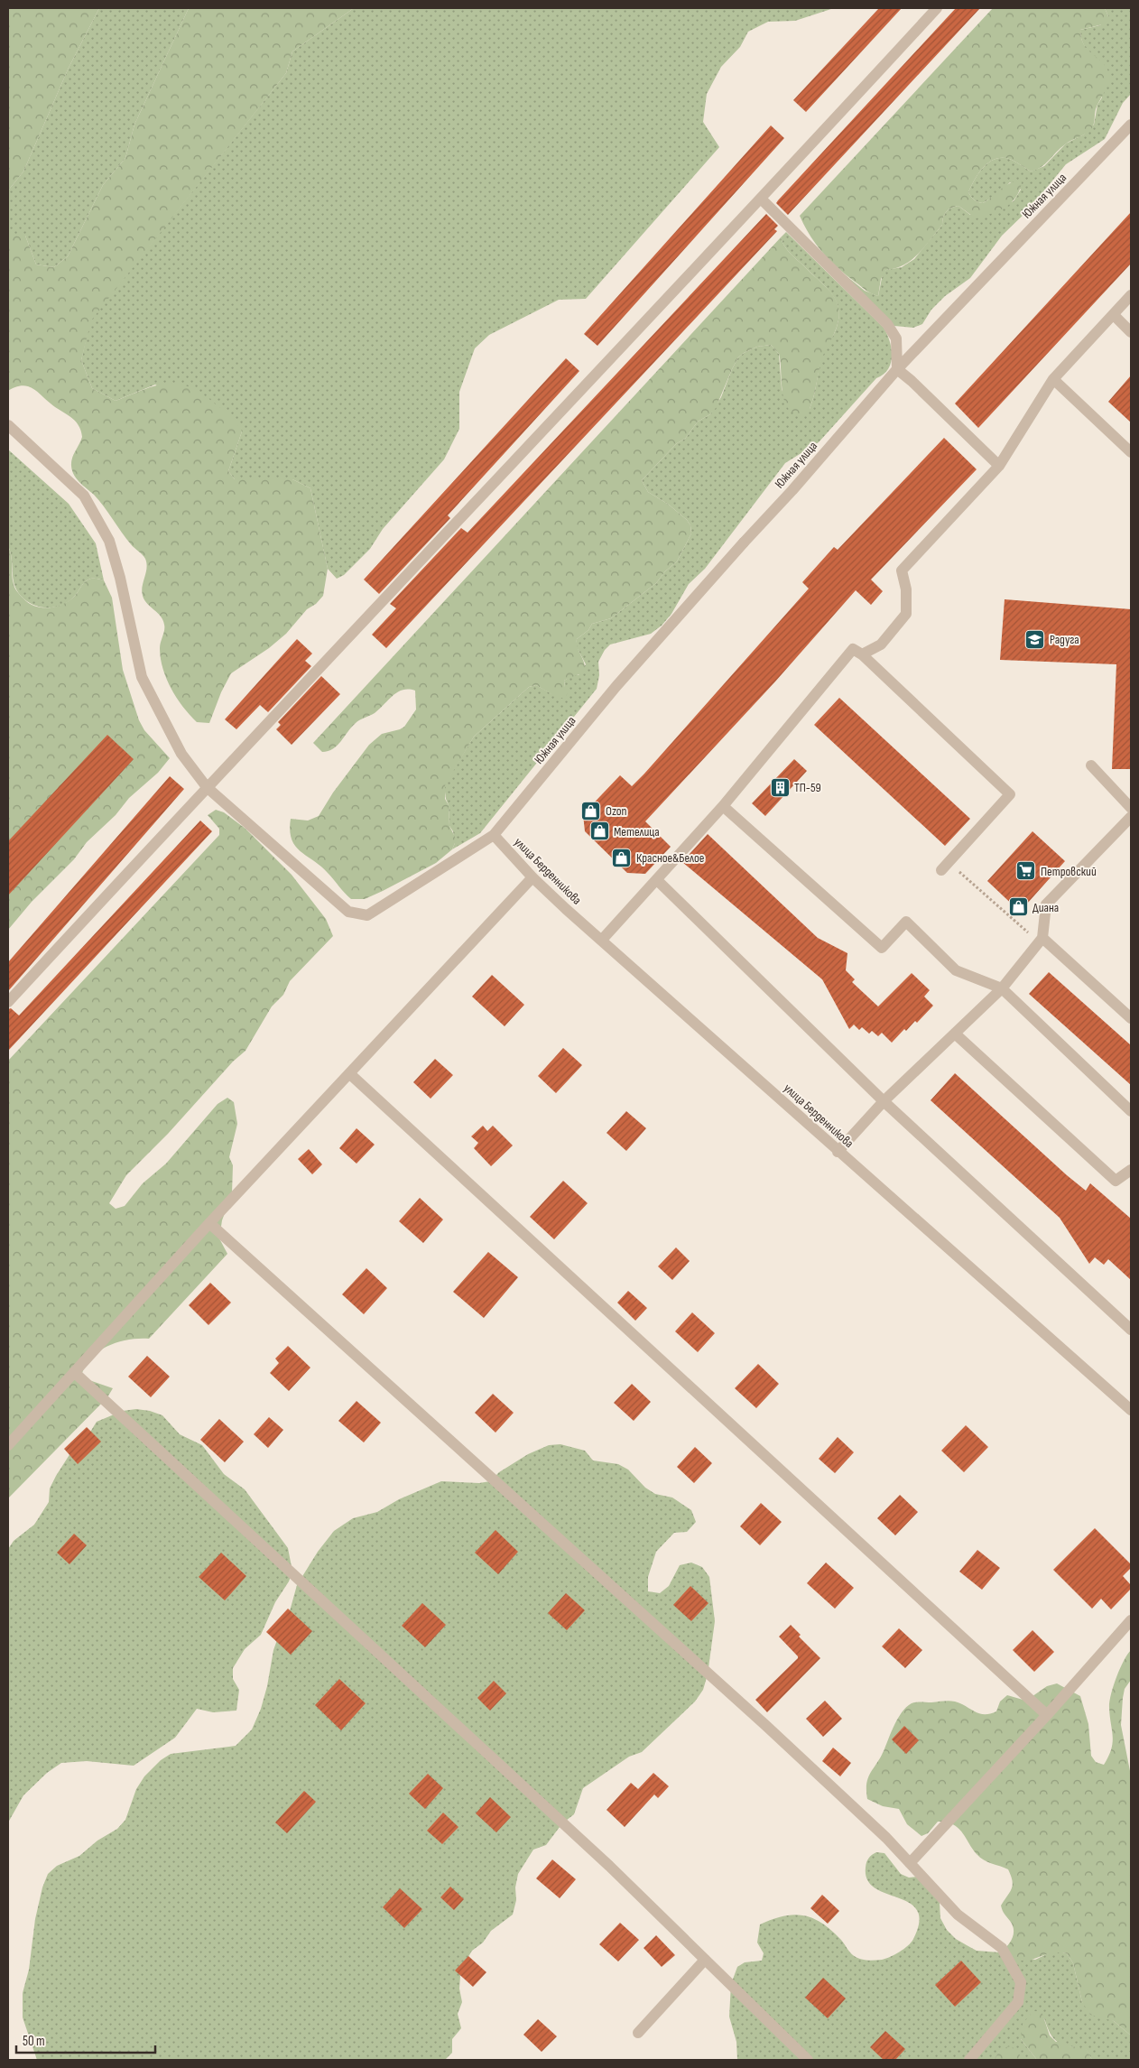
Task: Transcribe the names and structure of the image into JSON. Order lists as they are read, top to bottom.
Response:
{
  "streets": {
    "street": ["Южная улица", "улица Берденникова"]
  },
  "crossings": [
    ["Южная улица", "улица Берденникова"]
  ],
  "places": {
    "school or university": ["Радуга"],
    "building": ["ТП-59"],
    "shop": [
      "Ozon",
      "Метелица",
      "Красное&Белое",
      "Диана"
    ],
    "supermarket": ["Петровский"]
  },
  "scale_bar": "50 m"
}
